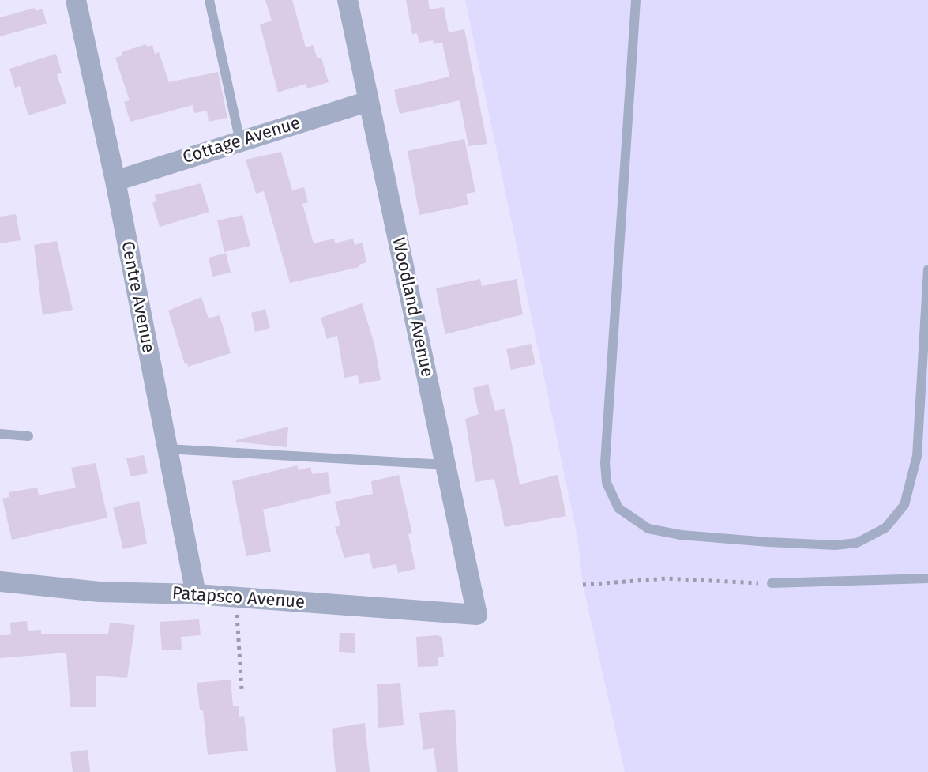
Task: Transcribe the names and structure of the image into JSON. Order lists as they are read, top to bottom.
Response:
{
  "streets": {
    "street": [
      "Cottage Avenue",
      "Centre Avenue",
      "Woodland Avenue",
      "Patapsco Avenue"
    ]
  },
  "crossings": [
    ["Cottage Avenue", "Centre Avenue"],
    ["Cottage Avenue", "Woodland Avenue"],
    ["Centre Avenue", "Patapsco Avenue"],
    ["Woodland Avenue", "Patapsco Avenue"]
  ]
}
